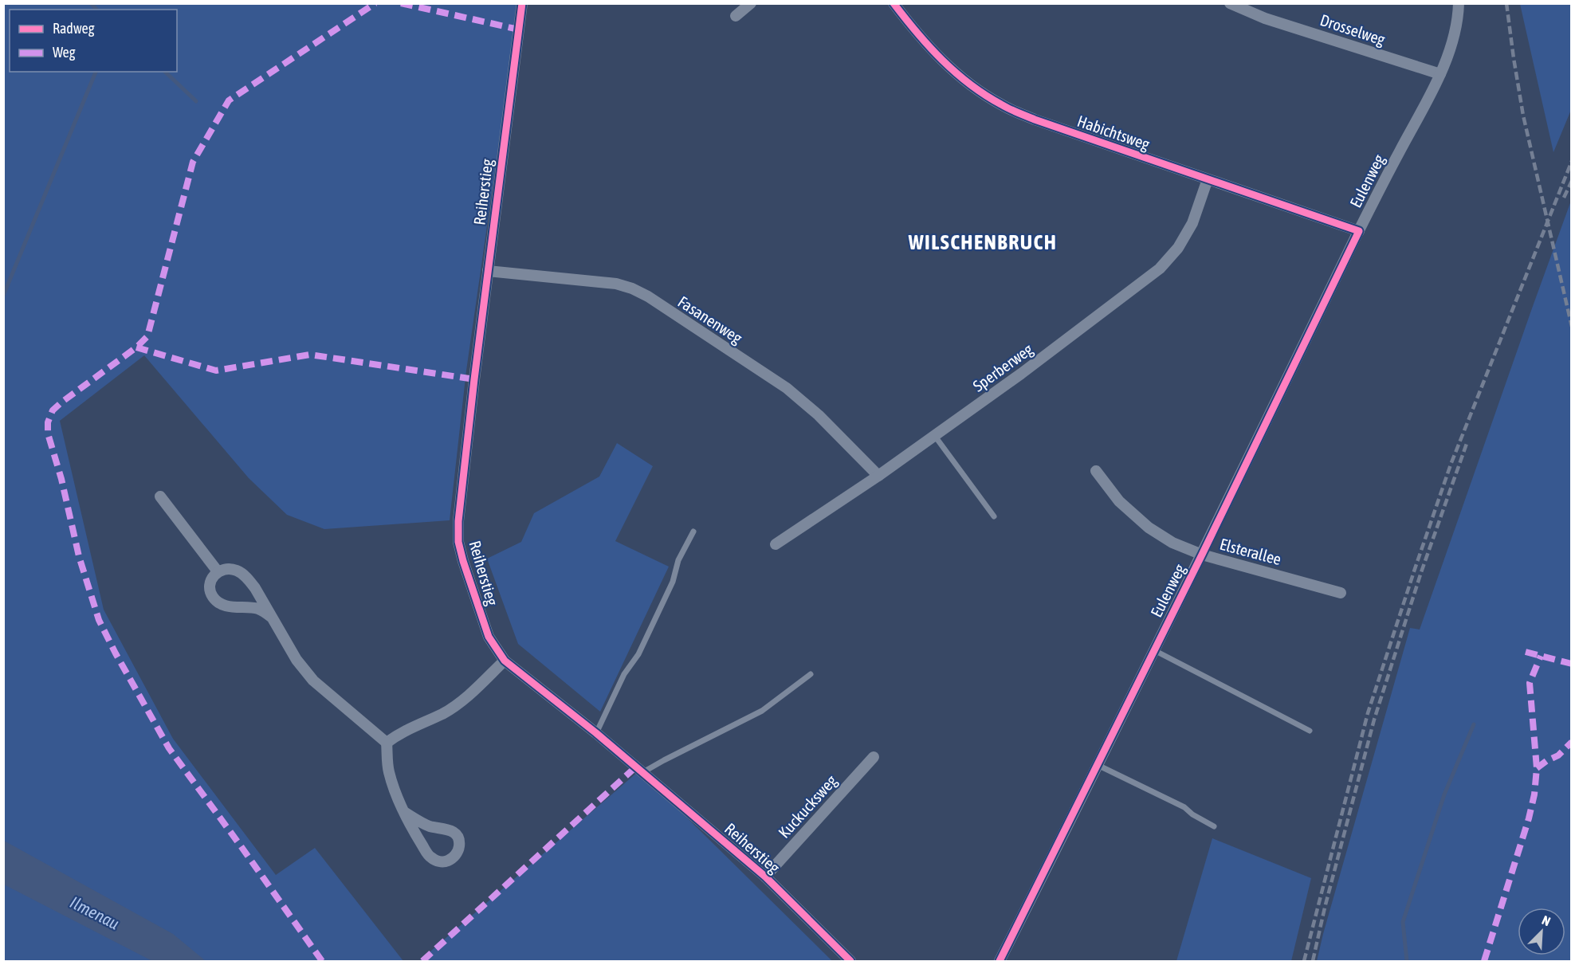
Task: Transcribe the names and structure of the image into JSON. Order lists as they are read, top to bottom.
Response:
{
  "streets": {
    "street": [
      "Drosselweg",
      "Habichtsweg",
      "Eulenweg",
      "Reiherstieg",
      "Fasanenweg",
      "Sperberweg",
      "Elsterallee",
      "Kuckucksweg"
    ]
  },
  "crossings": [
    ["Drosselweg", "Eulenweg"],
    ["Habichtsweg", "Eulenweg"],
    ["Habichtsweg", "Sperberweg"],
    ["Eulenweg", "Elsterallee"],
    ["Reiherstieg", "Fasanenweg"],
    ["Reiherstieg", "Kuckucksweg"],
    ["Fasanenweg", "Sperberweg"]
  ],
  "districts": ["WILSCHENBRUCH"],
  "water": ["Ilmenau"],
  "legend": ["Radweg", "Weg"],
  "north": "top right"
}
